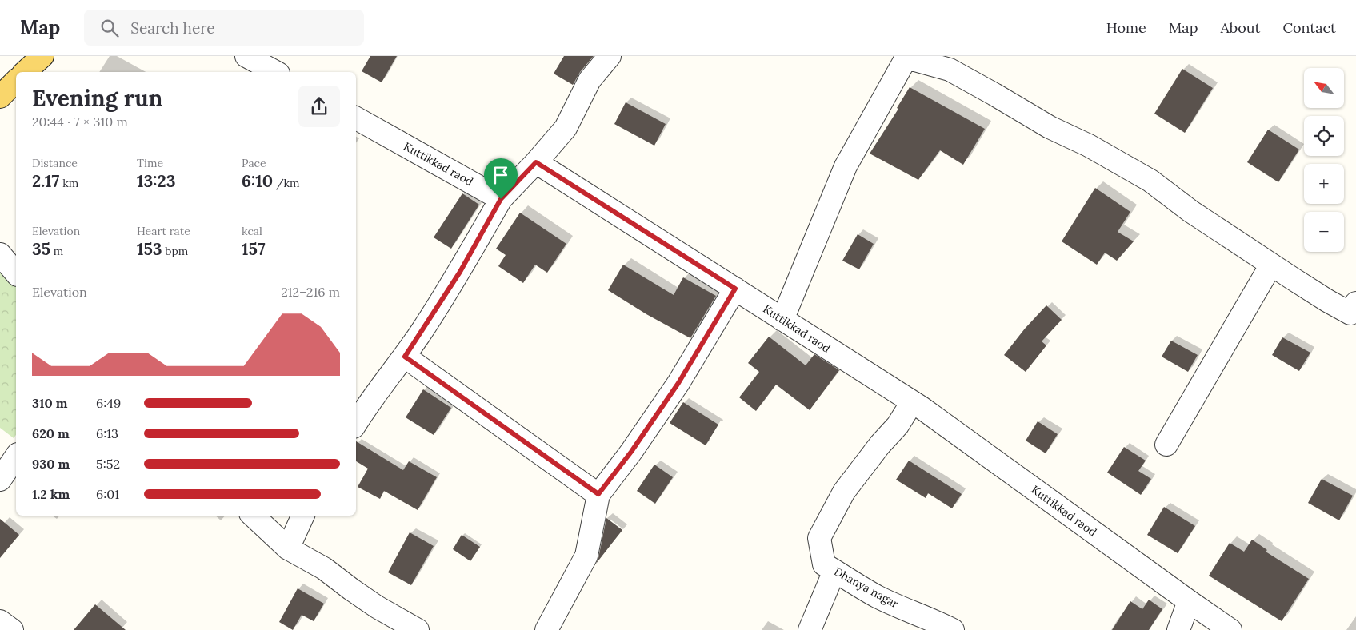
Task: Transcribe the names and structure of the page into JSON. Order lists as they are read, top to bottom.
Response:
{
  "streets": {
    "street": ["Kuttikkad raod", "Dhanya nagar"]
  },
  "crossings": [
    ["Kuttikkad raod", "Dhanya nagar"]
  ],
  "north": "top left",
  "page": {
    "header": "Map",
    "search": "Search here",
    "nav": [
      "Home",
      "Map",
      "About",
      "Contact"
    ],
    "map_buttons": ["+", "−"],
    "heading": ["Evening run", "20:44 · 7 × 310 m"],
    "stats": [
      ["Distance", "2.17 km"],
      ["Time", "13:23"],
      ["Pace", "6:10 /km"],
      ["Elevation", "35 m"],
      ["Heart rate", "153 bpm"],
      ["kcal", "157"]
    ],
    "chart": ["Elevation", "212–216 m"],
    "list": [
      {
        "name": "310 m",
        "note": "6:49"
      },
      {
        "name": "620 m",
        "note": "6:13"
      },
      {
        "name": "930 m",
        "note": "5:52"
      },
      {
        "name": "1.2 km",
        "note": "6:01"
      }
    ]
  }
}
